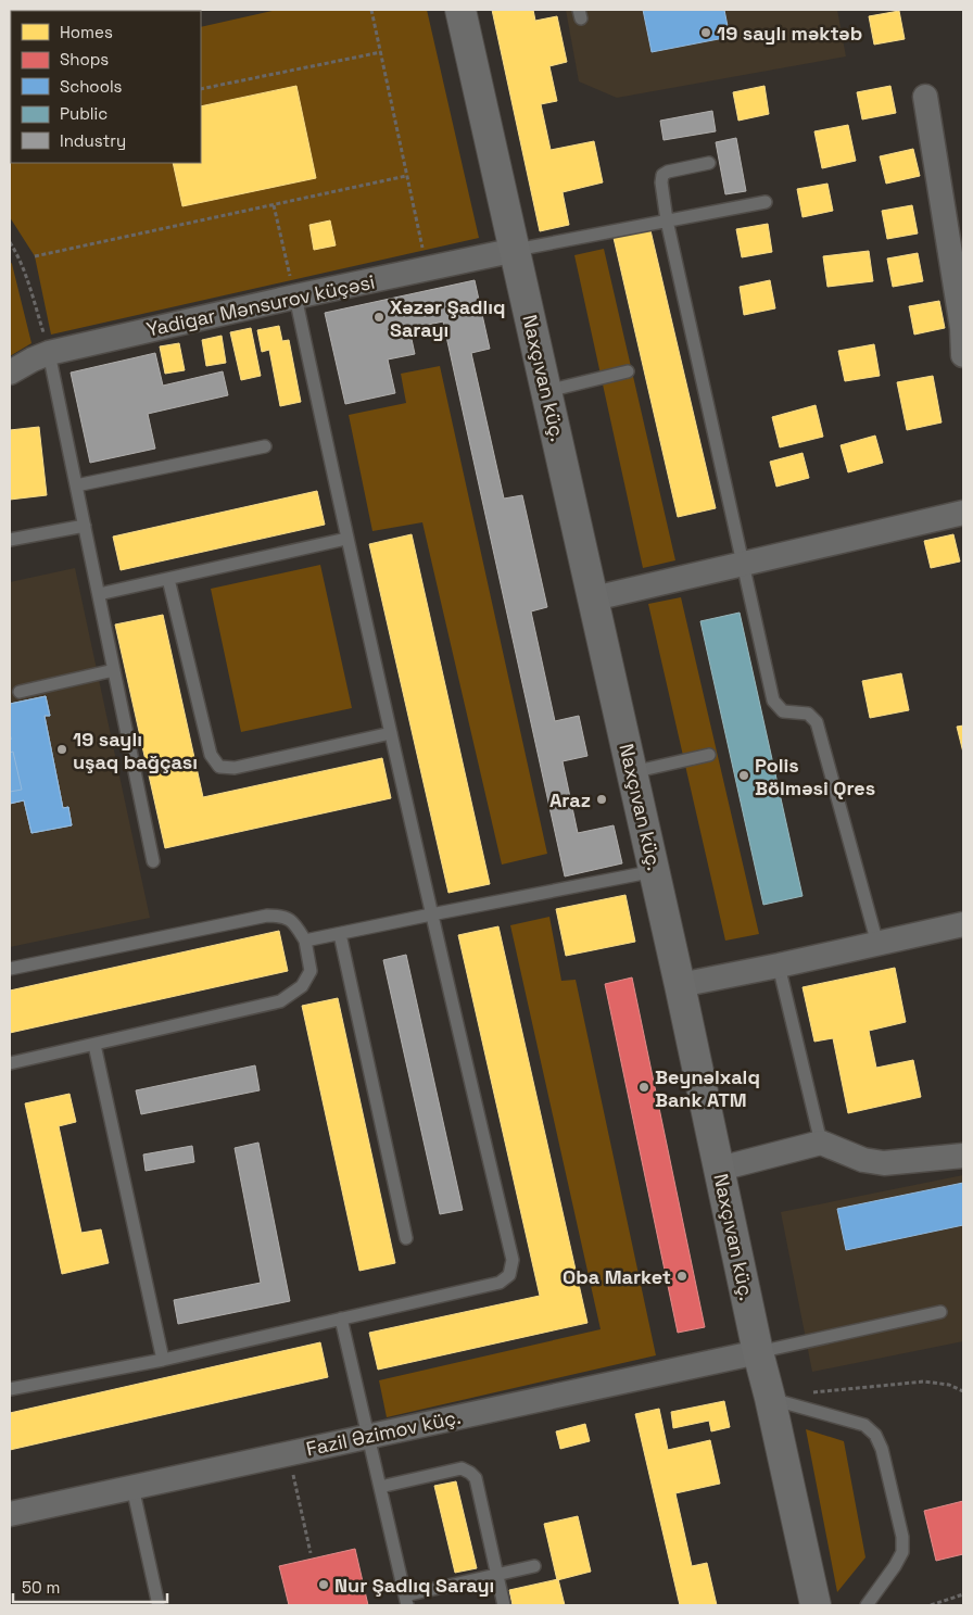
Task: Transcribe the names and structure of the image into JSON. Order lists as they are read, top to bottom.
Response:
{
  "streets": {
    "street": ["Yadigar Mənsurov küçəsi", "Naxçıvan küç.", "Fazil Əzimov küç."]
  },
  "crossings": [
    ["Yadigar Mənsurov küçəsi", "Naxçıvan küç."],
    ["Naxçıvan küç.", "Fazil Əzimov küç."]
  ],
  "places": [
    "19 saylı məktəb",
    "Xəzər Şadlıq Sarayı",
    "19 saylı uşaq bağçası",
    "Polis Bölməsi Qres",
    "Araz",
    "Beynəlxalq Bank ATM",
    "Oba Market",
    "Nur Şadlıq Sarayı"
  ],
  "legend": [
    "Homes",
    "Shops",
    "Schools",
    "Public",
    "Industry"
  ],
  "scale_bar": "50 m"
}
